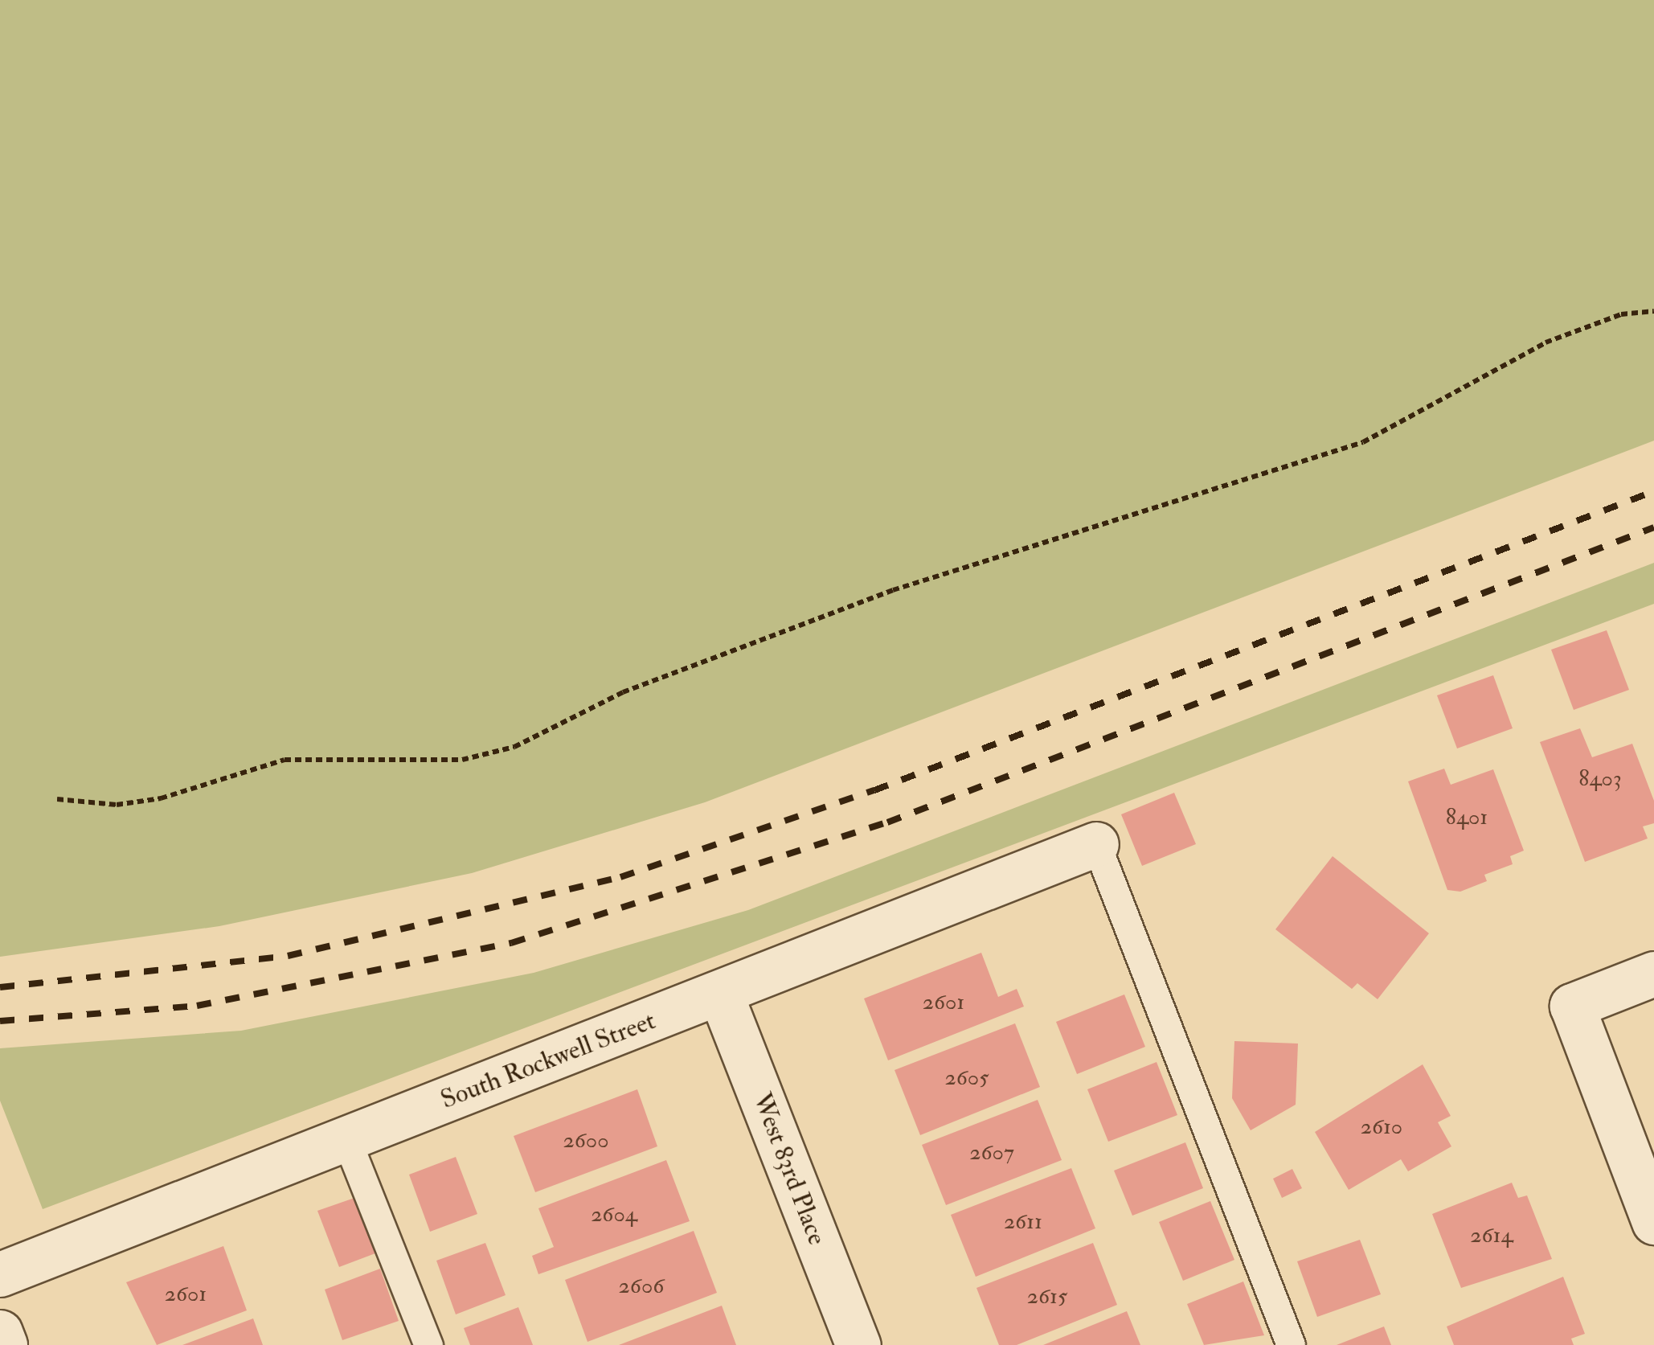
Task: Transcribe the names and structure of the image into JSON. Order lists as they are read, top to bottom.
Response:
{
  "streets": {
    "street": ["South Rockwell Street", "West 83rd Place"]
  },
  "crossings": [
    ["South Rockwell Street", "West 83rd Place"]
  ],
  "house_numbers": [
    "8403",
    "8401",
    "2601",
    "2605",
    "2610",
    "2600",
    "2607",
    "2604",
    "2611",
    "2614",
    "2606",
    "2601",
    "2615"
  ]
}
